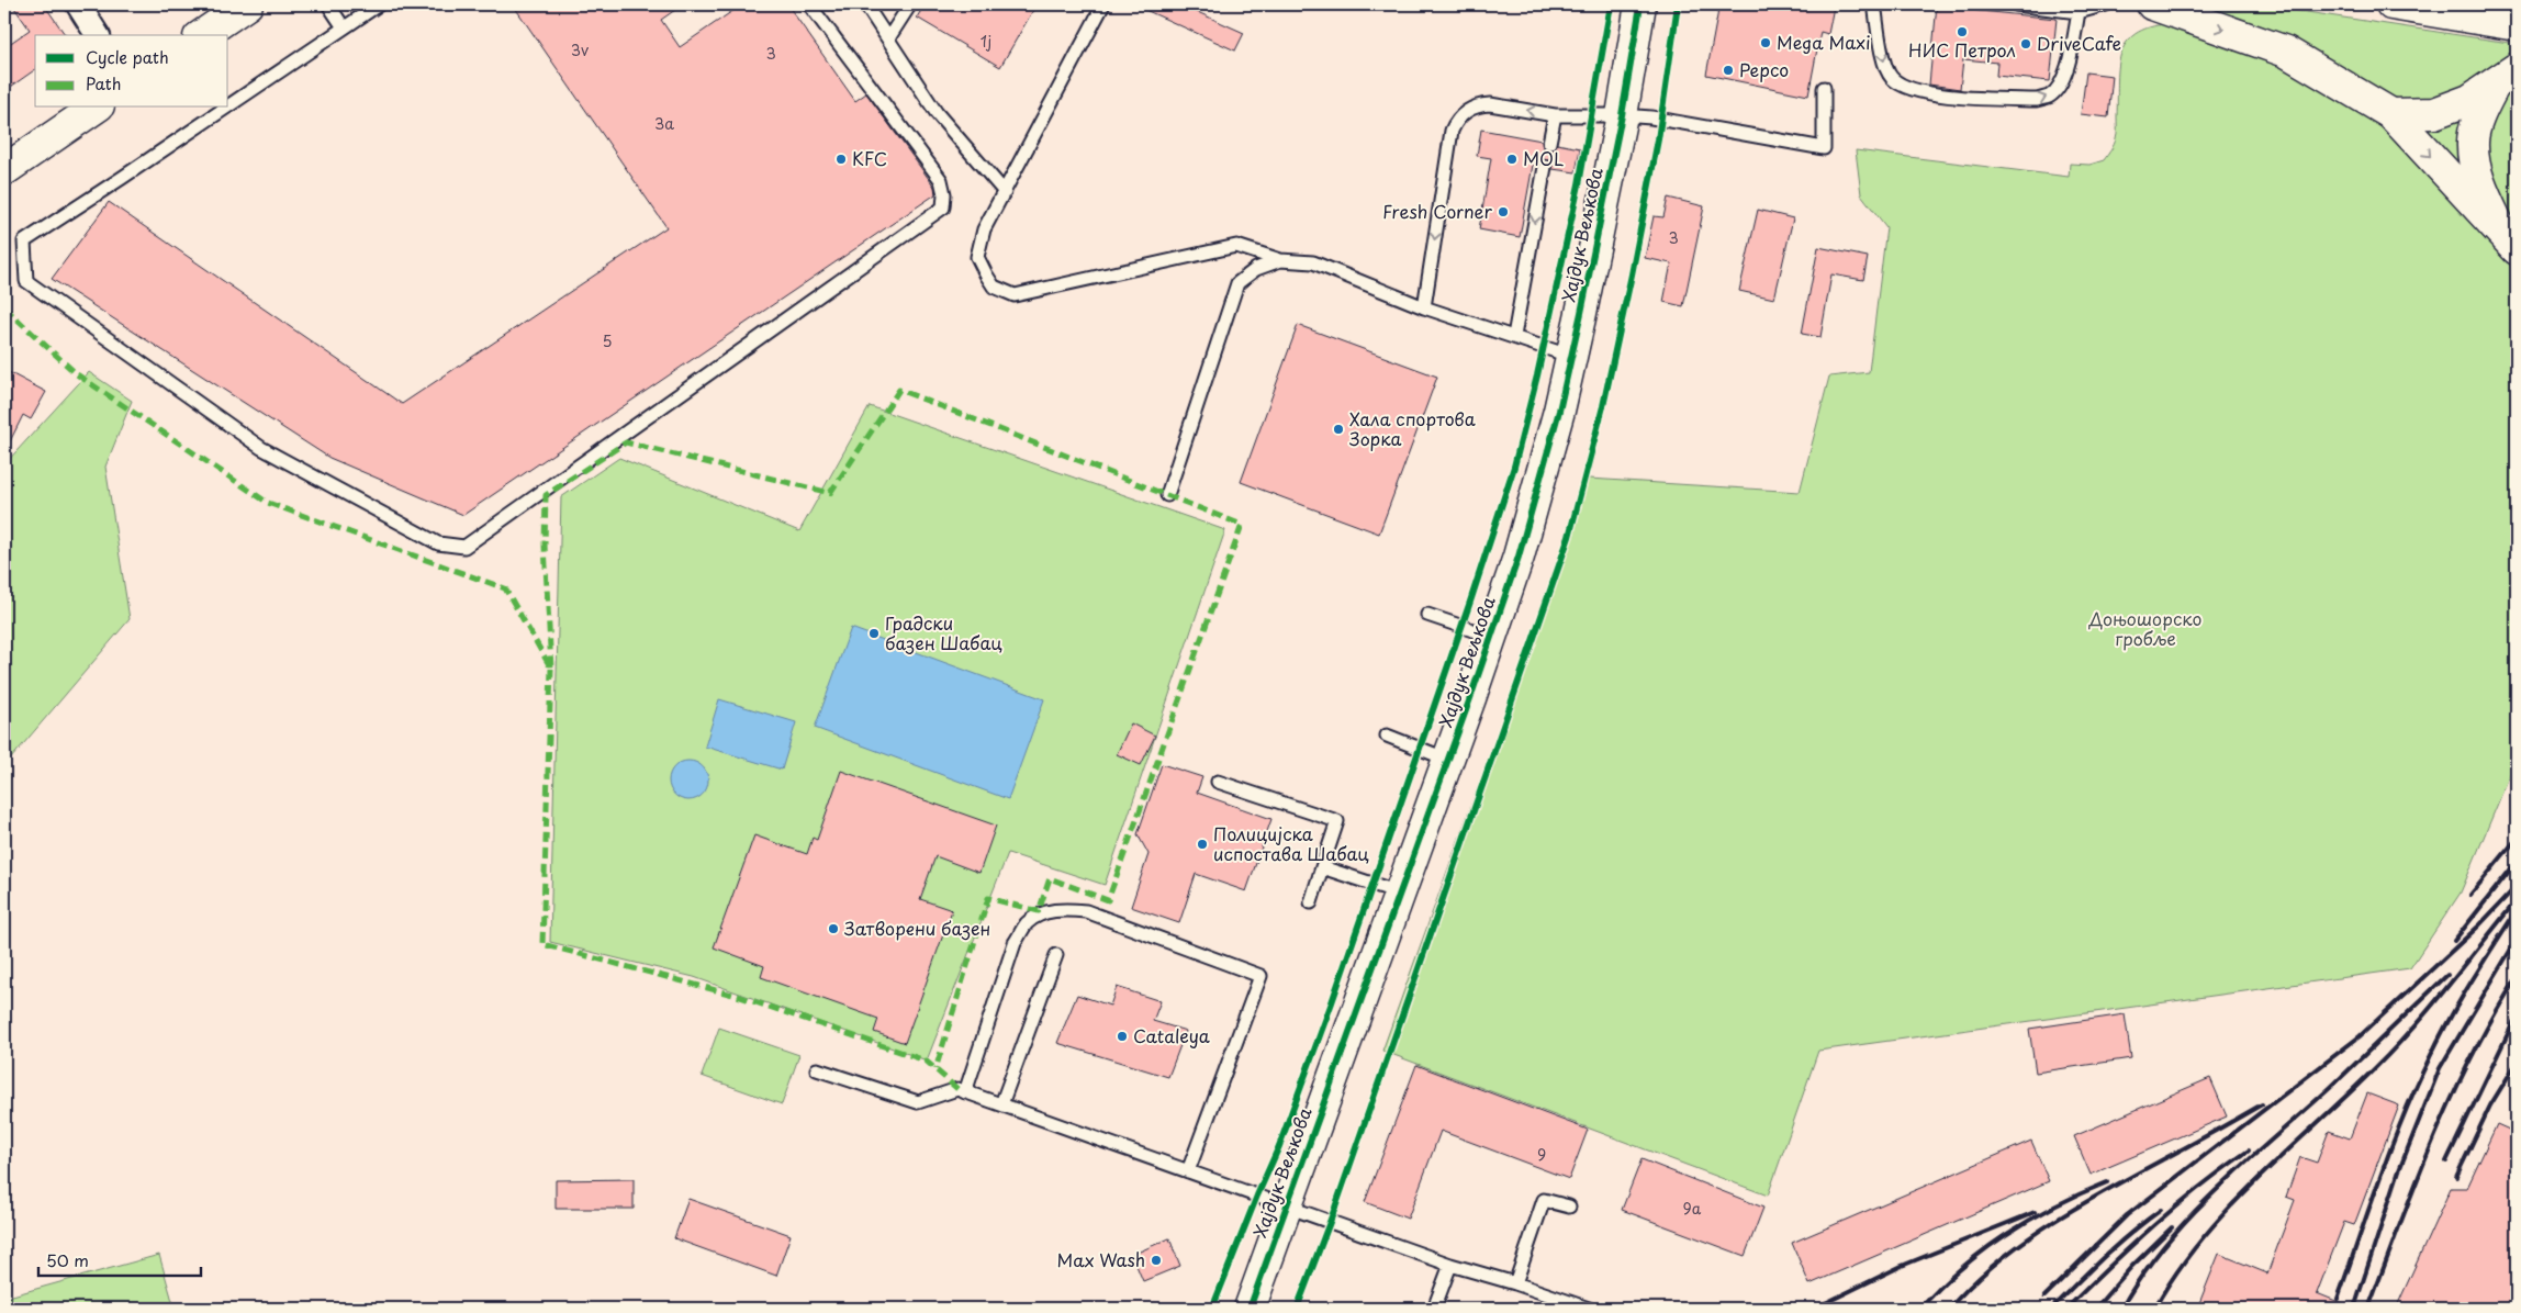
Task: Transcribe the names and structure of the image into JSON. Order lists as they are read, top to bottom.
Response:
{
  "streets": {
    "main road": ["Хајдук Вељкова"]
  },
  "parks": ["Доњошорско гробље"],
  "places": [
    "НИС Петрол",
    "Mega Maxi",
    "DriveCafe",
    "Pepco",
    "KFC",
    "MOL",
    "Fresh Corner",
    "Хала спортова Зорка",
    "Градски базен Шабац",
    "Полицијска испостава Шабац",
    "Затворени базен",
    "Cataleya",
    "Max Wash"
  ],
  "house_numbers": [
    "1j",
    "3v",
    "3",
    "3a",
    "3",
    "5",
    "9",
    "9a"
  ],
  "legend": ["Cycle path", "Path"],
  "scale_bar": "50 m"
}
